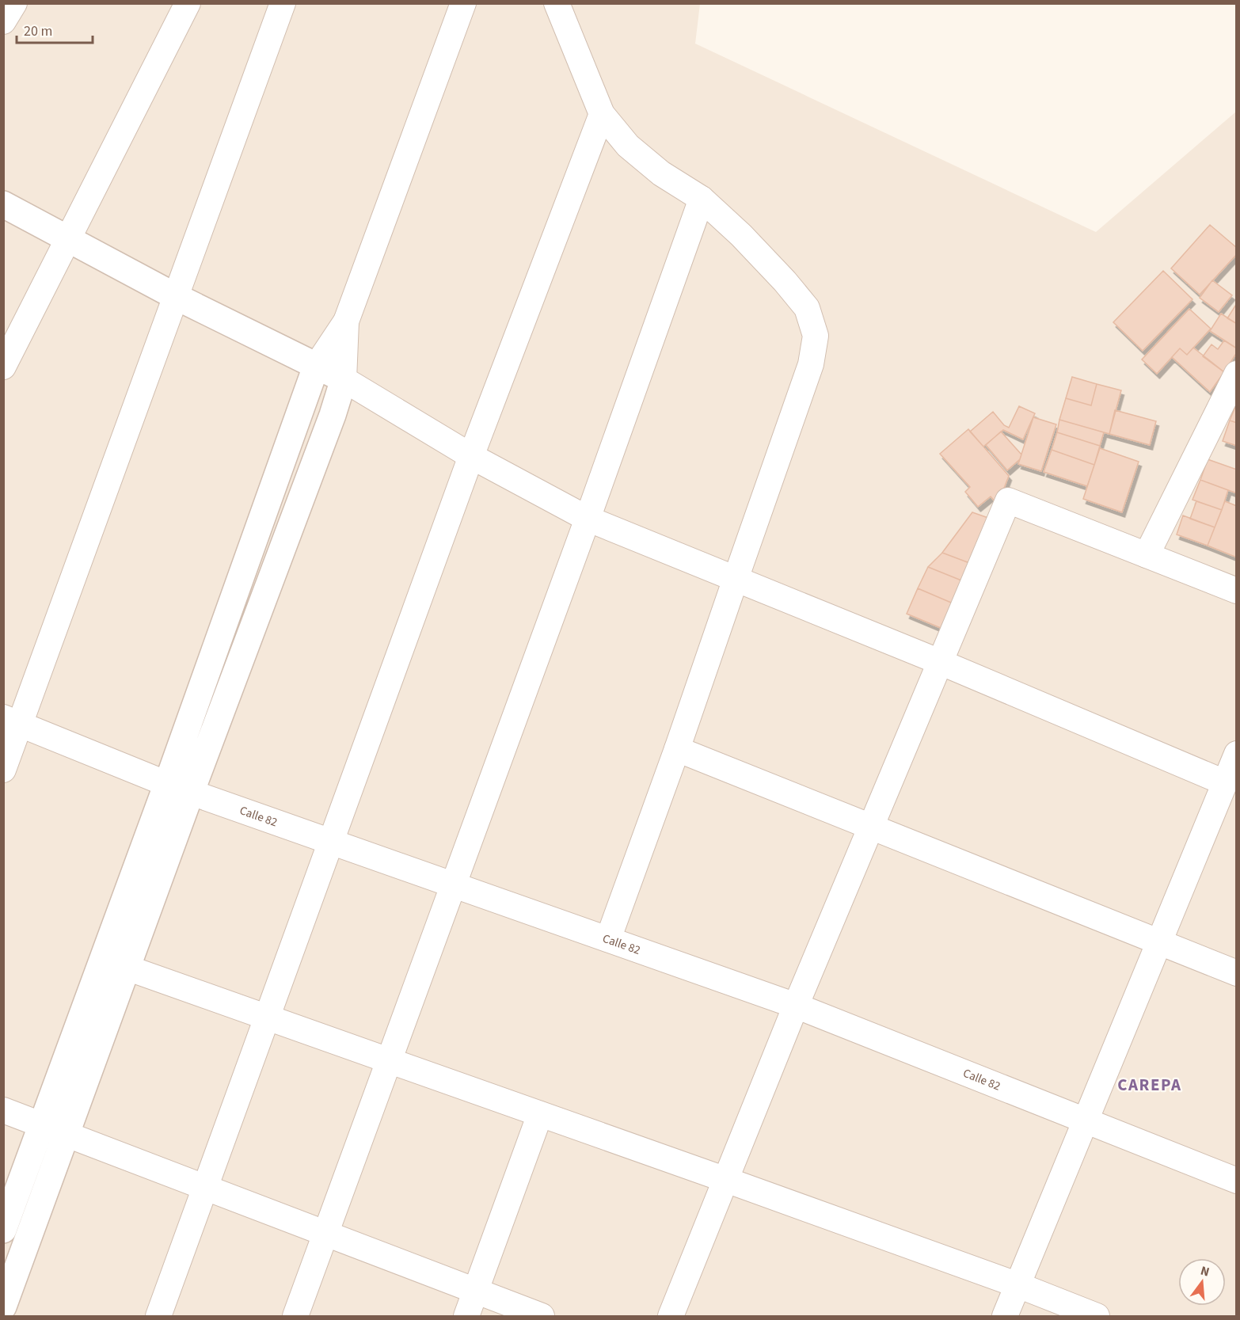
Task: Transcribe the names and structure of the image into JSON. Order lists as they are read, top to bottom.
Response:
{
  "streets": {
    "street": ["Calle 82"]
  },
  "districts": ["CAREPA"],
  "scale_bar": "20 m",
  "north": "top"
}
